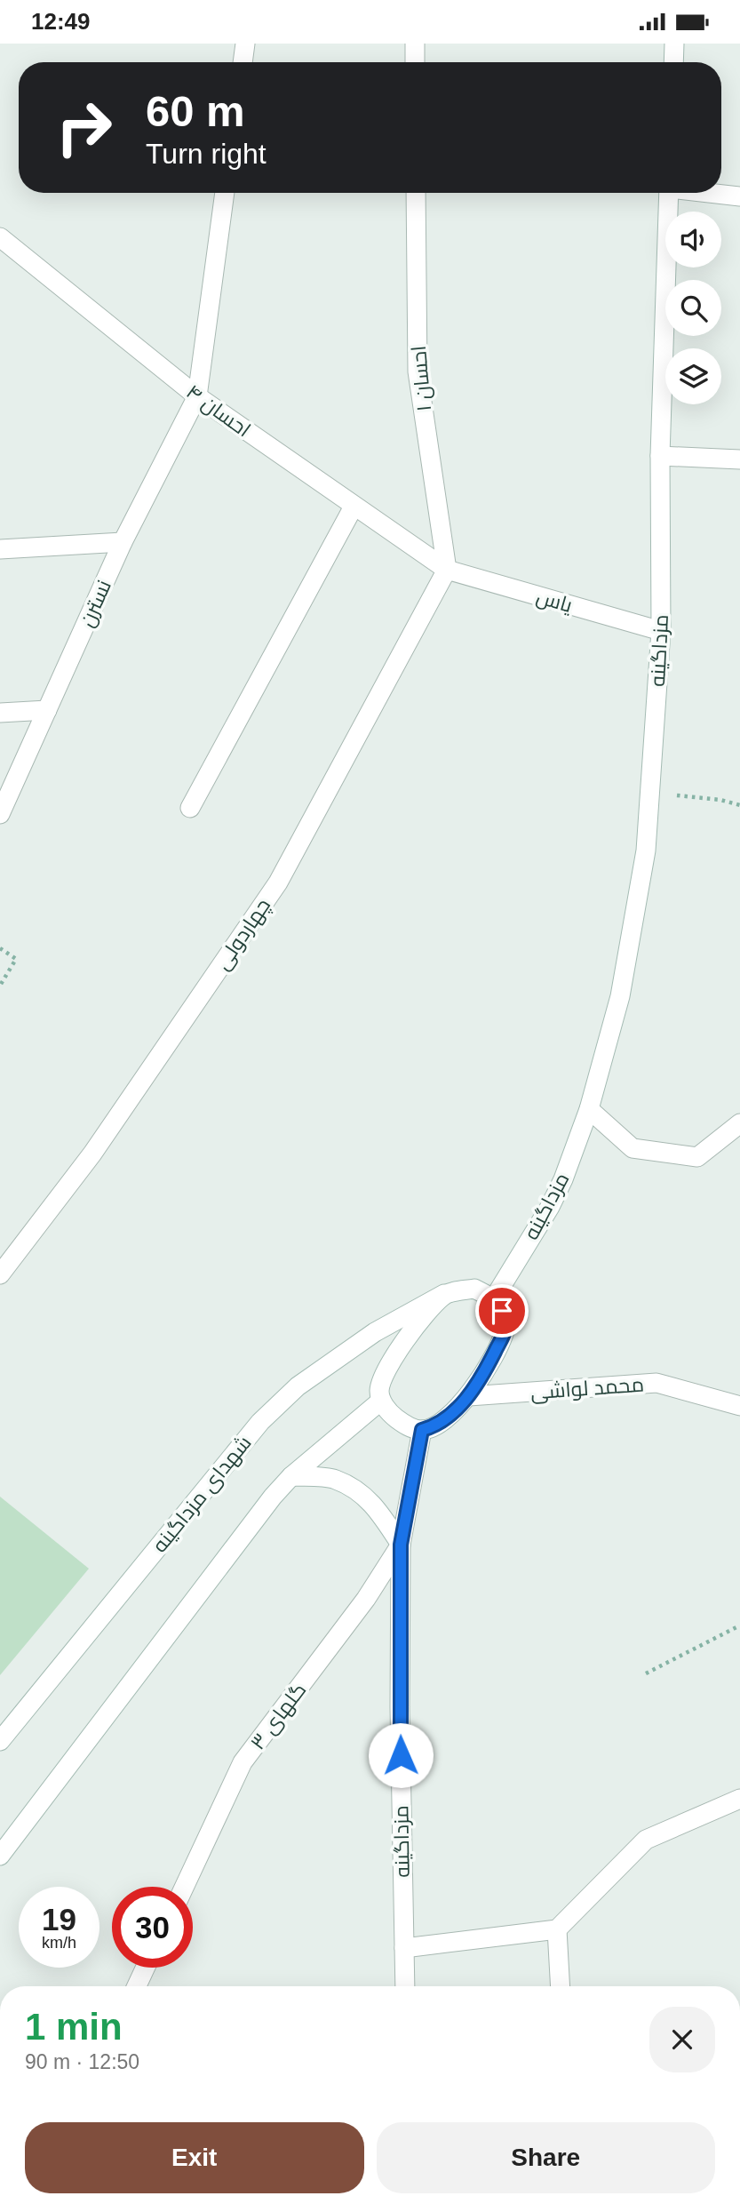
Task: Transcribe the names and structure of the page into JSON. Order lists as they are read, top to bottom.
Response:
{
  "streets": {
    "street": [
      "احسان ۱",
      "احسان ۴",
      "یاس",
      "نسترن",
      "مزداگینه",
      "چهاردولی",
      "محمد لواشی",
      "شهدای مزداگینه",
      "گلهای ۳"
    ]
  },
  "crossings": [
    ["احسان ۱", "احسان ۴"],
    ["احسان ۱", "یاس"],
    ["احسان ۱", "چهاردولی"],
    ["احسان ۴", "یاس"],
    ["احسان ۴", "نسترن"],
    ["احسان ۴", "چهاردولی"],
    ["یاس", "مزداگینه"],
    ["یاس", "چهاردولی"],
    ["مزداگینه", "شهدای مزداگینه"],
    ["مزداگینه", "گلهای ۳"]
  ],
  "page": {
    "status": "12:49",
    "turn": ["60 m", "Turn right"],
    "speed": "19 km/h",
    "limit": "30",
    "heading": ["1 min", "90 m · 12:50"],
    "buttons": ["Exit", "Share"]
  }
}
